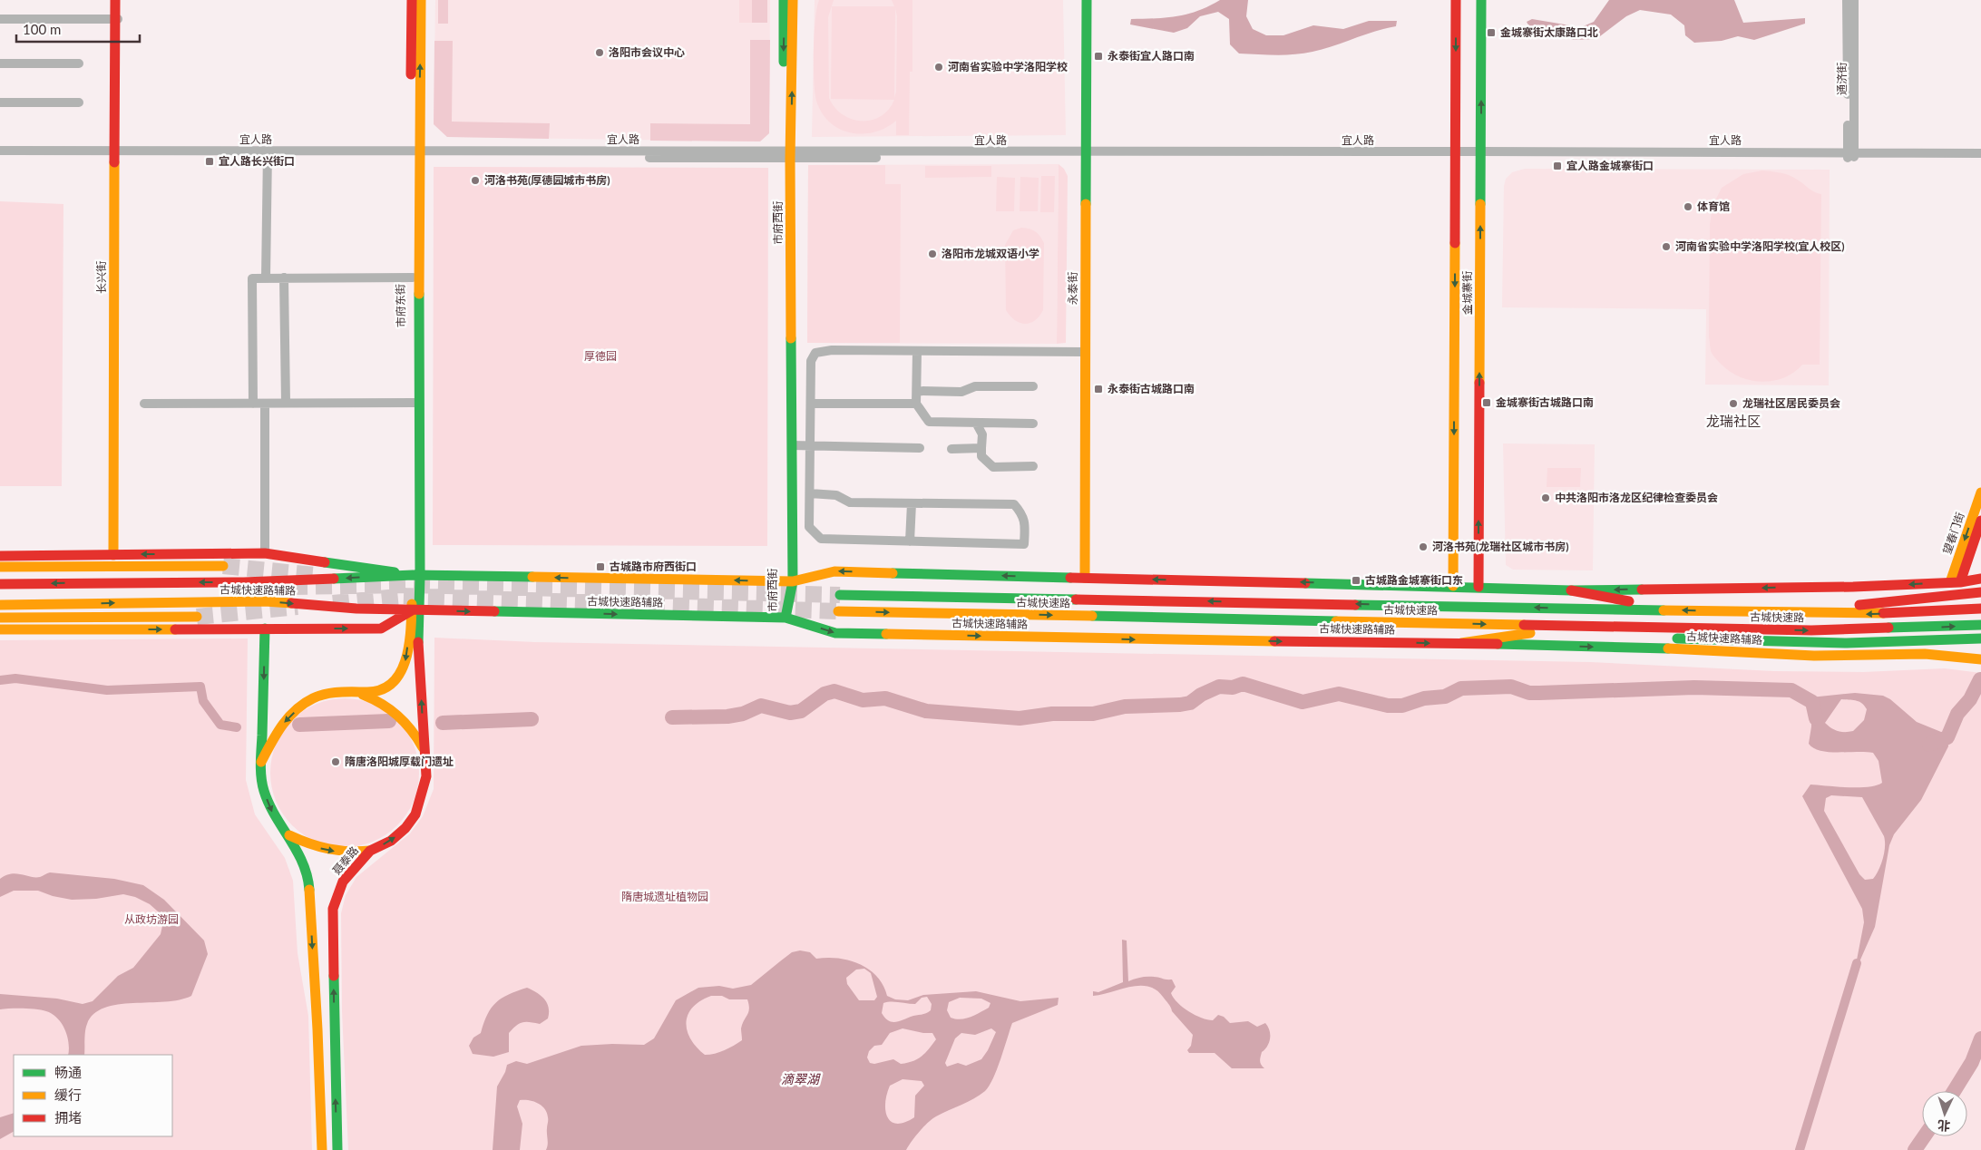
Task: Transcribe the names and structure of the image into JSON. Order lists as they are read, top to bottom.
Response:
{
  "streets": {
    "main road": [
      "市府西街",
      "长兴街",
      "永泰街",
      "金城寨街",
      "市府东街",
      "望春门街",
      "古城快速路辅路",
      "古城快速路",
      "聂泰路"
    ],
    "street": ["通济街", "宜人路"]
  },
  "crossings": [
    ["通济街", "宜人路"],
    ["宜人路", "市府西街"],
    ["宜人路", "长兴街"],
    ["宜人路", "永泰街"],
    ["宜人路", "金城寨街"],
    ["宜人路", "市府东街"],
    ["市府西街", "古城快速路辅路"],
    ["永泰街", "古城快速路辅路"],
    ["金城寨街", "古城快速路辅路"],
    ["市府东街", "古城快速路辅路"],
    ["市府东街", "聂泰路"],
    ["望春门街", "古城快速路辅路"],
    ["古城快速路辅路", "聂泰路"]
  ],
  "districts": ["龙瑞社区"],
  "water": ["滴翠湖"],
  "parks": ["厚德园", "隋唐城遗址植物园", "从政坊游园"],
  "places": {
    "transit": [
      "金城寨街太康路口北",
      "永泰街宜人路口南",
      "宜人路长兴街口",
      "宜人路金城寨街口",
      "永泰街古城路口南",
      "金城寨街古城路口南",
      "古城路市府西街口",
      "古城路金城寨街口东"
    ],
    "other": [
      "洛阳市会议中心",
      "河南省实验中学洛阳学校",
      "河洛书苑(厚德园城市书房)",
      "体育馆",
      "河南省实验中学洛阳学校(宜人校区)",
      "洛阳市龙城双语小学",
      "龙瑞社区居民委员会",
      "中共洛阳市洛龙区纪律检查委员会",
      "河洛书苑(龙瑞社区城市书房)",
      "隋唐洛阳城厚载门遗址"
    ]
  },
  "legend": ["畅通", "缓行", "拥堵"],
  "scale_bar": "100 m",
  "north": "bottom"
}
